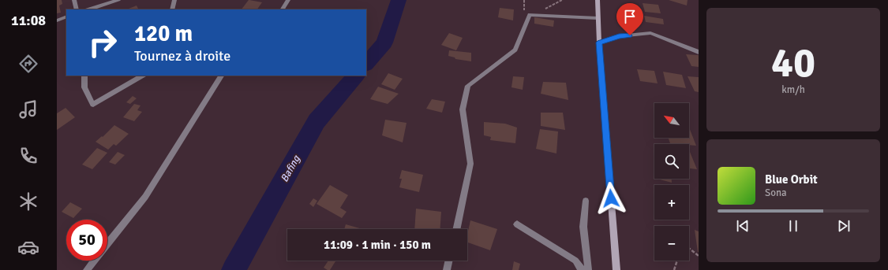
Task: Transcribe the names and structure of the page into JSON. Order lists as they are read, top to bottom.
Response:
{
  "water": ["Bafing"],
  "north": "top left",
  "page": {
    "tabs": "11:08",
    "tile": ["40", "km/h"],
    "turn": ["120 m", "Tournez à droite"],
    "map_buttons": ["+", "−"],
    "song": ["Blue Orbit", "Sona"],
    "limit": "50",
    "trip": "11:09 · 1 min · 150 m"
  }
}
